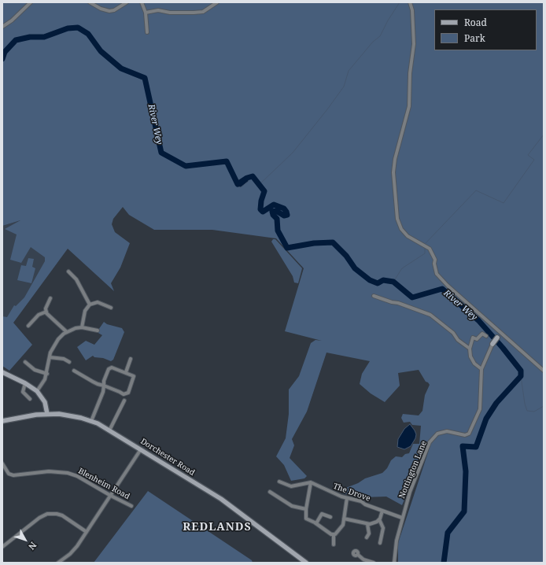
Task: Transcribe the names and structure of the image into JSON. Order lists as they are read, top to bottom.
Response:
{
  "streets": {
    "main road": ["Dorchester Road"],
    "street": ["Nottington Lane", "Blenheim Road", "The Drove"]
  },
  "crossings": [
    ["Nottington Lane", "The Drove"]
  ],
  "districts": ["REDLANDS"],
  "water": ["River Wey"],
  "legend": ["Road", "Park"],
  "north": "bottom right"
}
